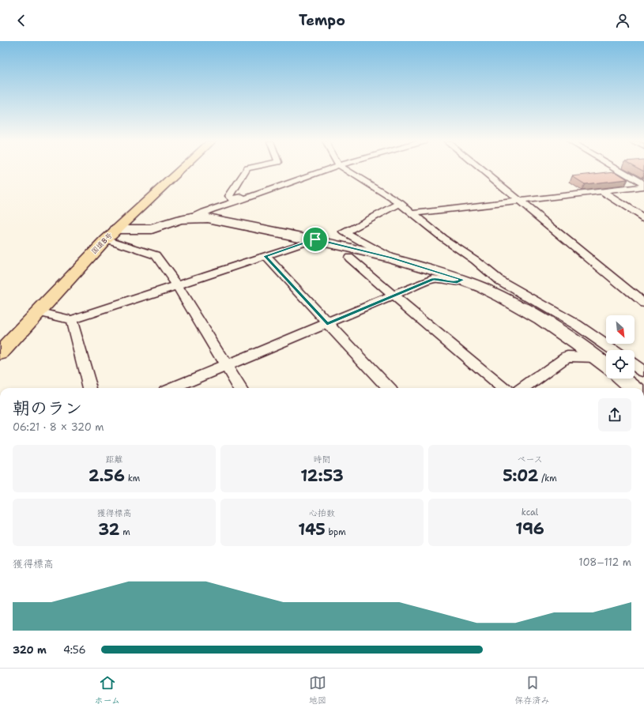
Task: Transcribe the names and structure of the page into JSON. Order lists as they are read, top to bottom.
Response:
{
  "streets": {
    "highway": ["国道8号"]
  },
  "north": "bottom right",
  "page": {
    "header": "Tempo",
    "heading": ["朝のラン", "06:21 · 8 × 320 m"],
    "stats": [
      ["距離", "2.56 km"],
      ["時間", "12:53"],
      ["ペース", "5:02 /km"],
      ["獲得標高", "32 m"],
      ["心拍数", "145 bpm"],
      ["kcal", "196"]
    ],
    "chart": ["獲得標高", "108–112 m"],
    "list": [
      {
        "name": "320 m",
        "note": "4:56"
      }
    ],
    "tabs": ["ホーム", "地図", "保存済み"]
  }
}
